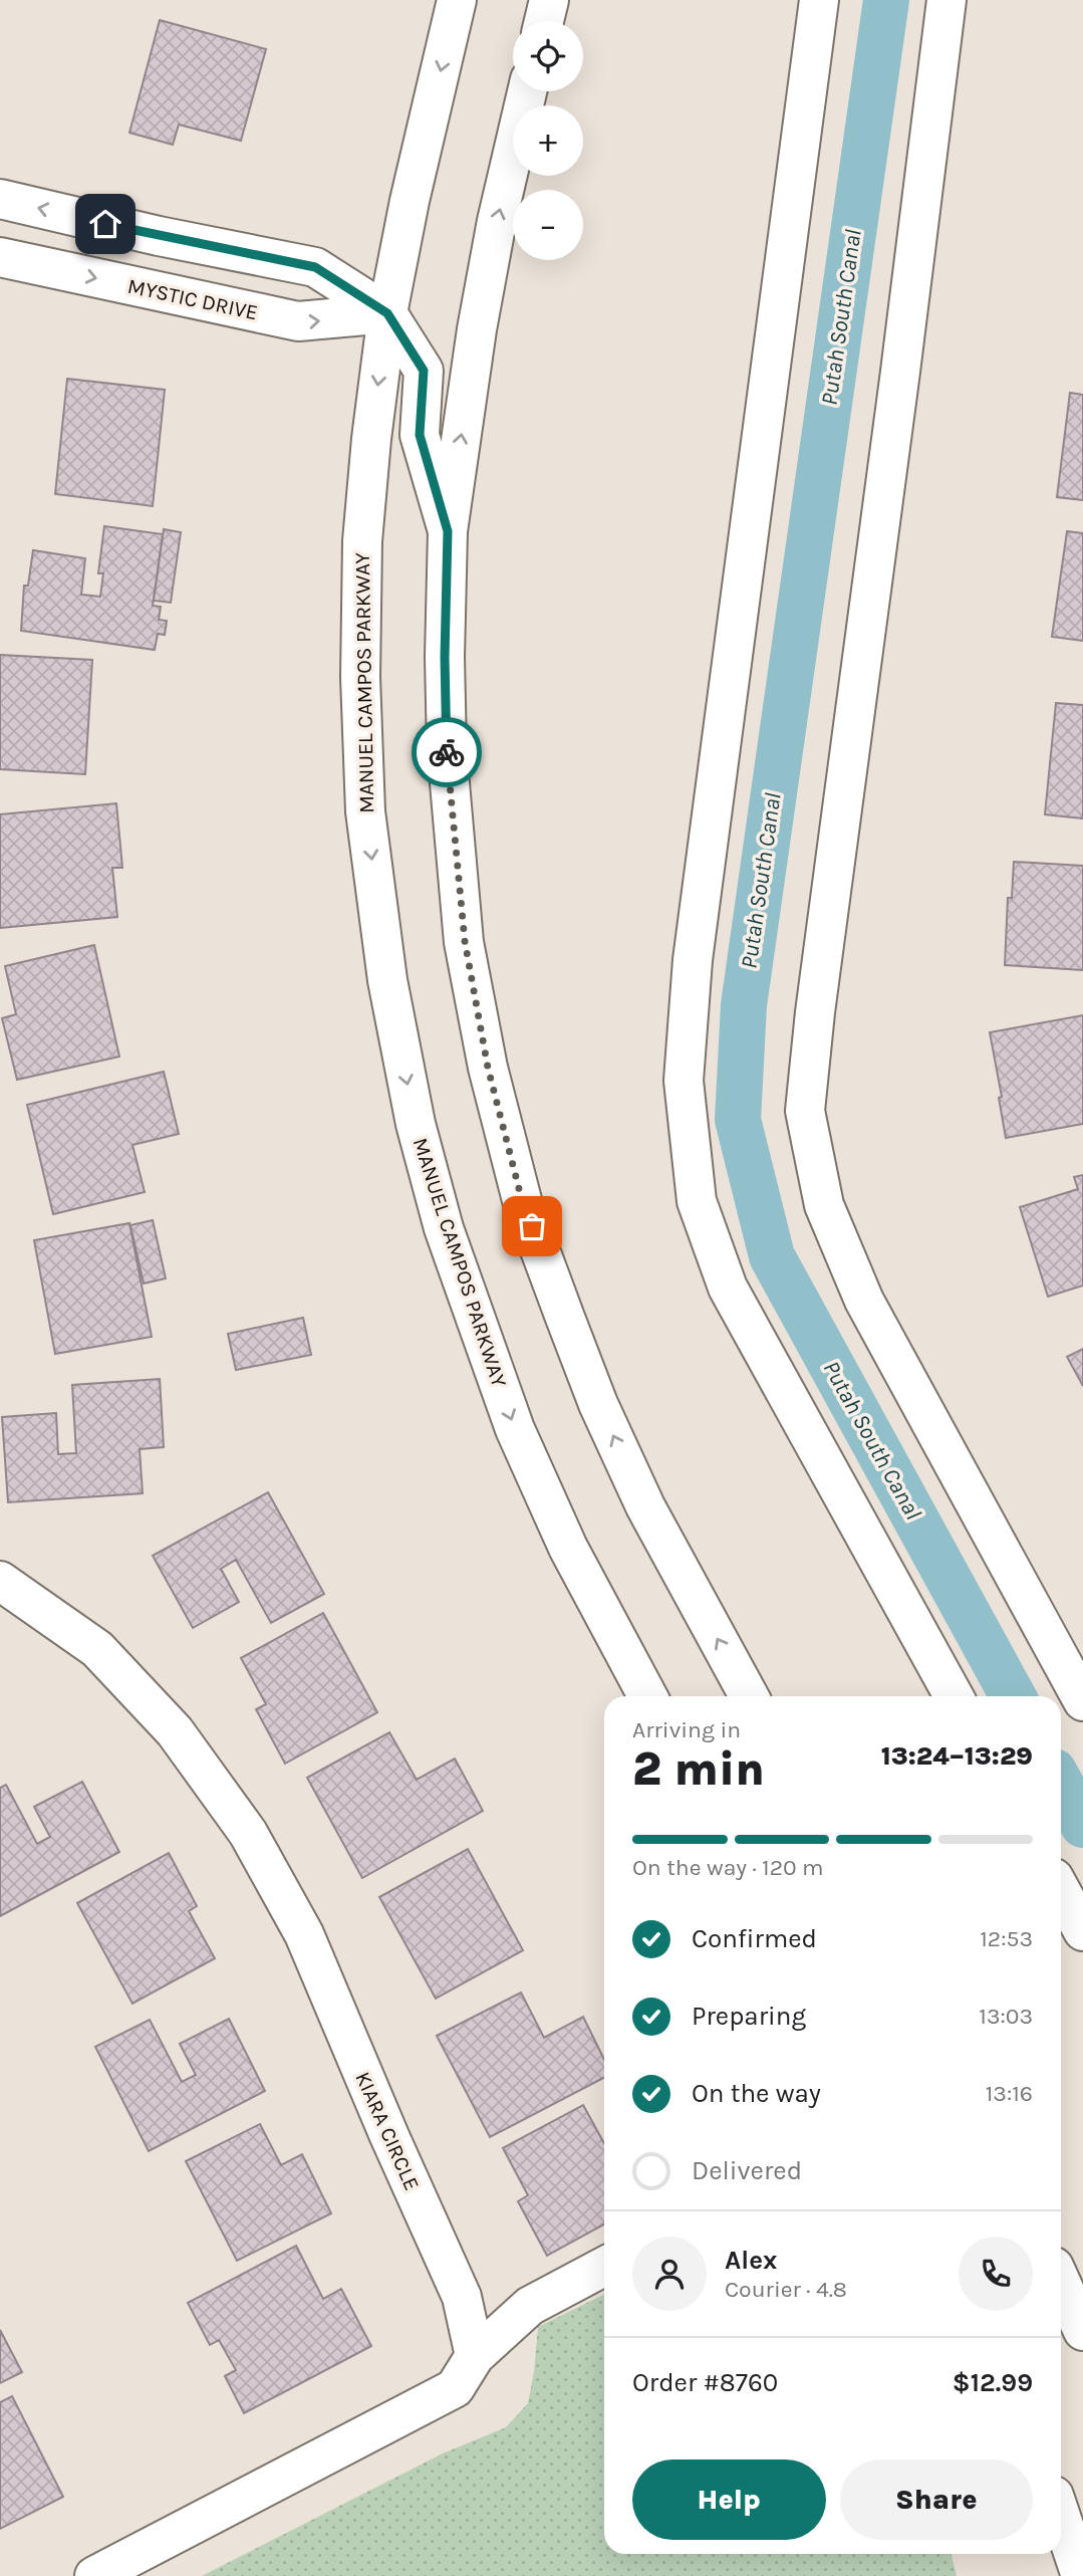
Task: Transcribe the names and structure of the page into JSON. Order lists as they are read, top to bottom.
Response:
{
  "streets": {
    "main road": ["MYSTIC DRIVE", "MANUEL CAMPOS PARKWAY", "KIARA CIRCLE"]
  },
  "crossings": [
    ["MYSTIC DRIVE", "MANUEL CAMPOS PARKWAY"]
  ],
  "water": ["Putah South Canal"],
  "page": {
    "map_buttons": ["+", "−"],
    "heading": ["2 min", "Arriving in", "13:24–13:29"],
    "panel": [
      "Alex",
      "Courier · 4.8",
      "Order #8760",
      "$12.99"
    ],
    "bar": "On the way · 120 m",
    "list": [
      ["Confirmed", "12:53"],
      ["Preparing", "13:03"],
      ["On the way", "13:16"],
      "Delivered"
    ],
    "buttons": ["Help", "Share"]
  }
}
